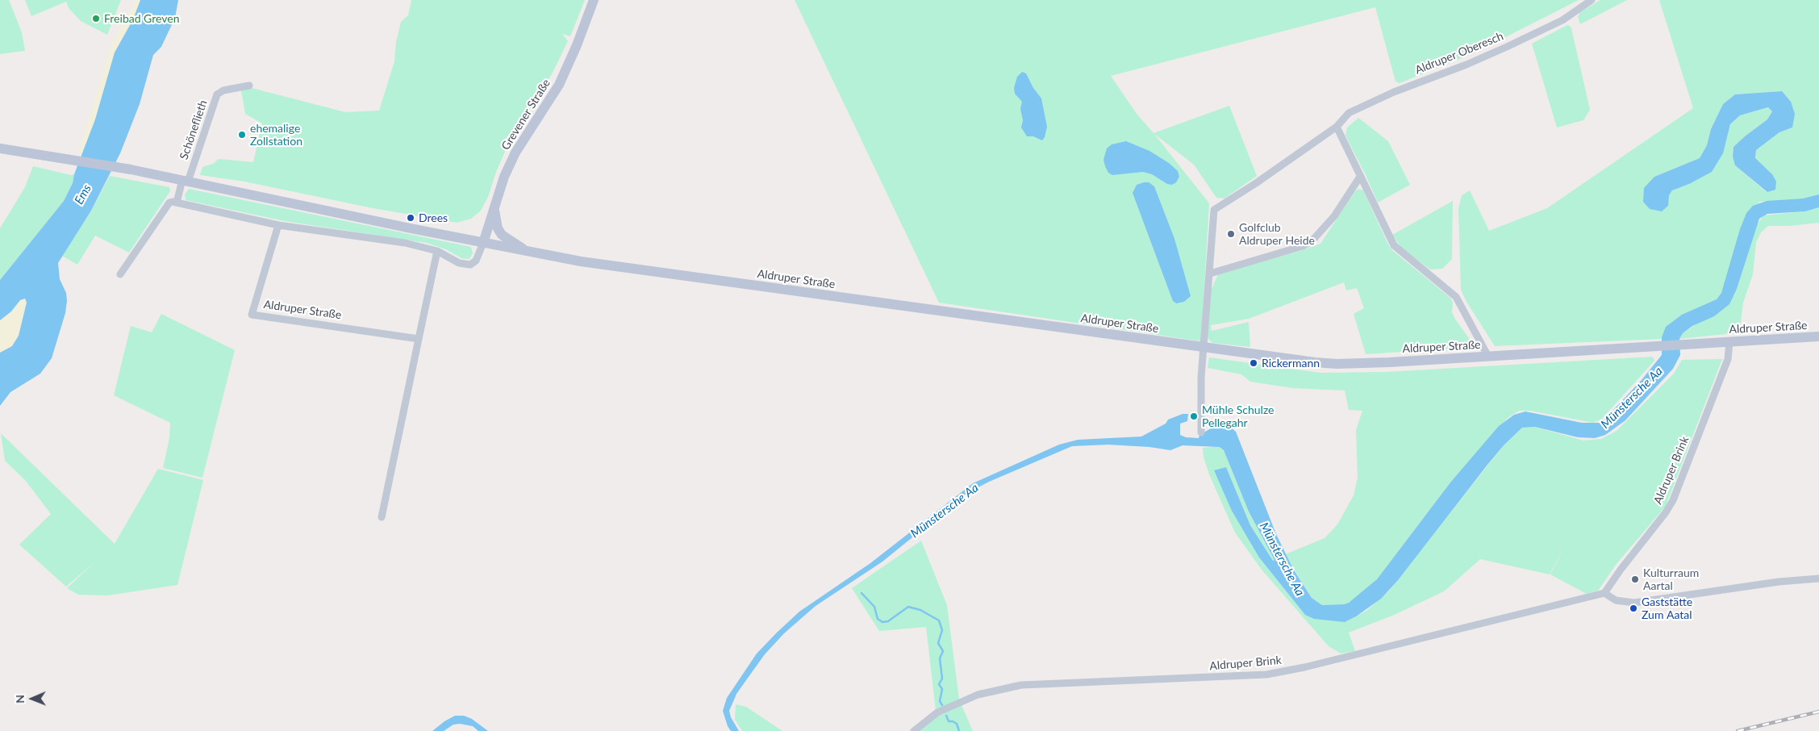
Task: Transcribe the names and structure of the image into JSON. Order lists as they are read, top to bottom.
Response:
{
  "streets": {
    "main road": ["Grevener Straße", "Aldruper Straße"],
    "street": ["Aldruper Oberesch", "Schöneflieth", "Aldruper Brink"]
  },
  "crossings": [
    ["Aldruper Oberesch", "Aldruper Straße"],
    ["Grevener Straße", "Aldruper Straße"],
    ["Schöneflieth", "Aldruper Straße"],
    ["Aldruper Straße", "Aldruper Brink"]
  ],
  "water": ["Ems", "Münstersche Aa"],
  "places": [
    "Freibad Greven",
    "ehemalige Zollstation",
    "Drees",
    "Golfclub Aldruper Heide",
    "Rickermann",
    "Mühle Schulze Pellegahr",
    "Kulturraum Aartal",
    "Gaststätte Zum Aatal"
  ],
  "north": "left"
}
